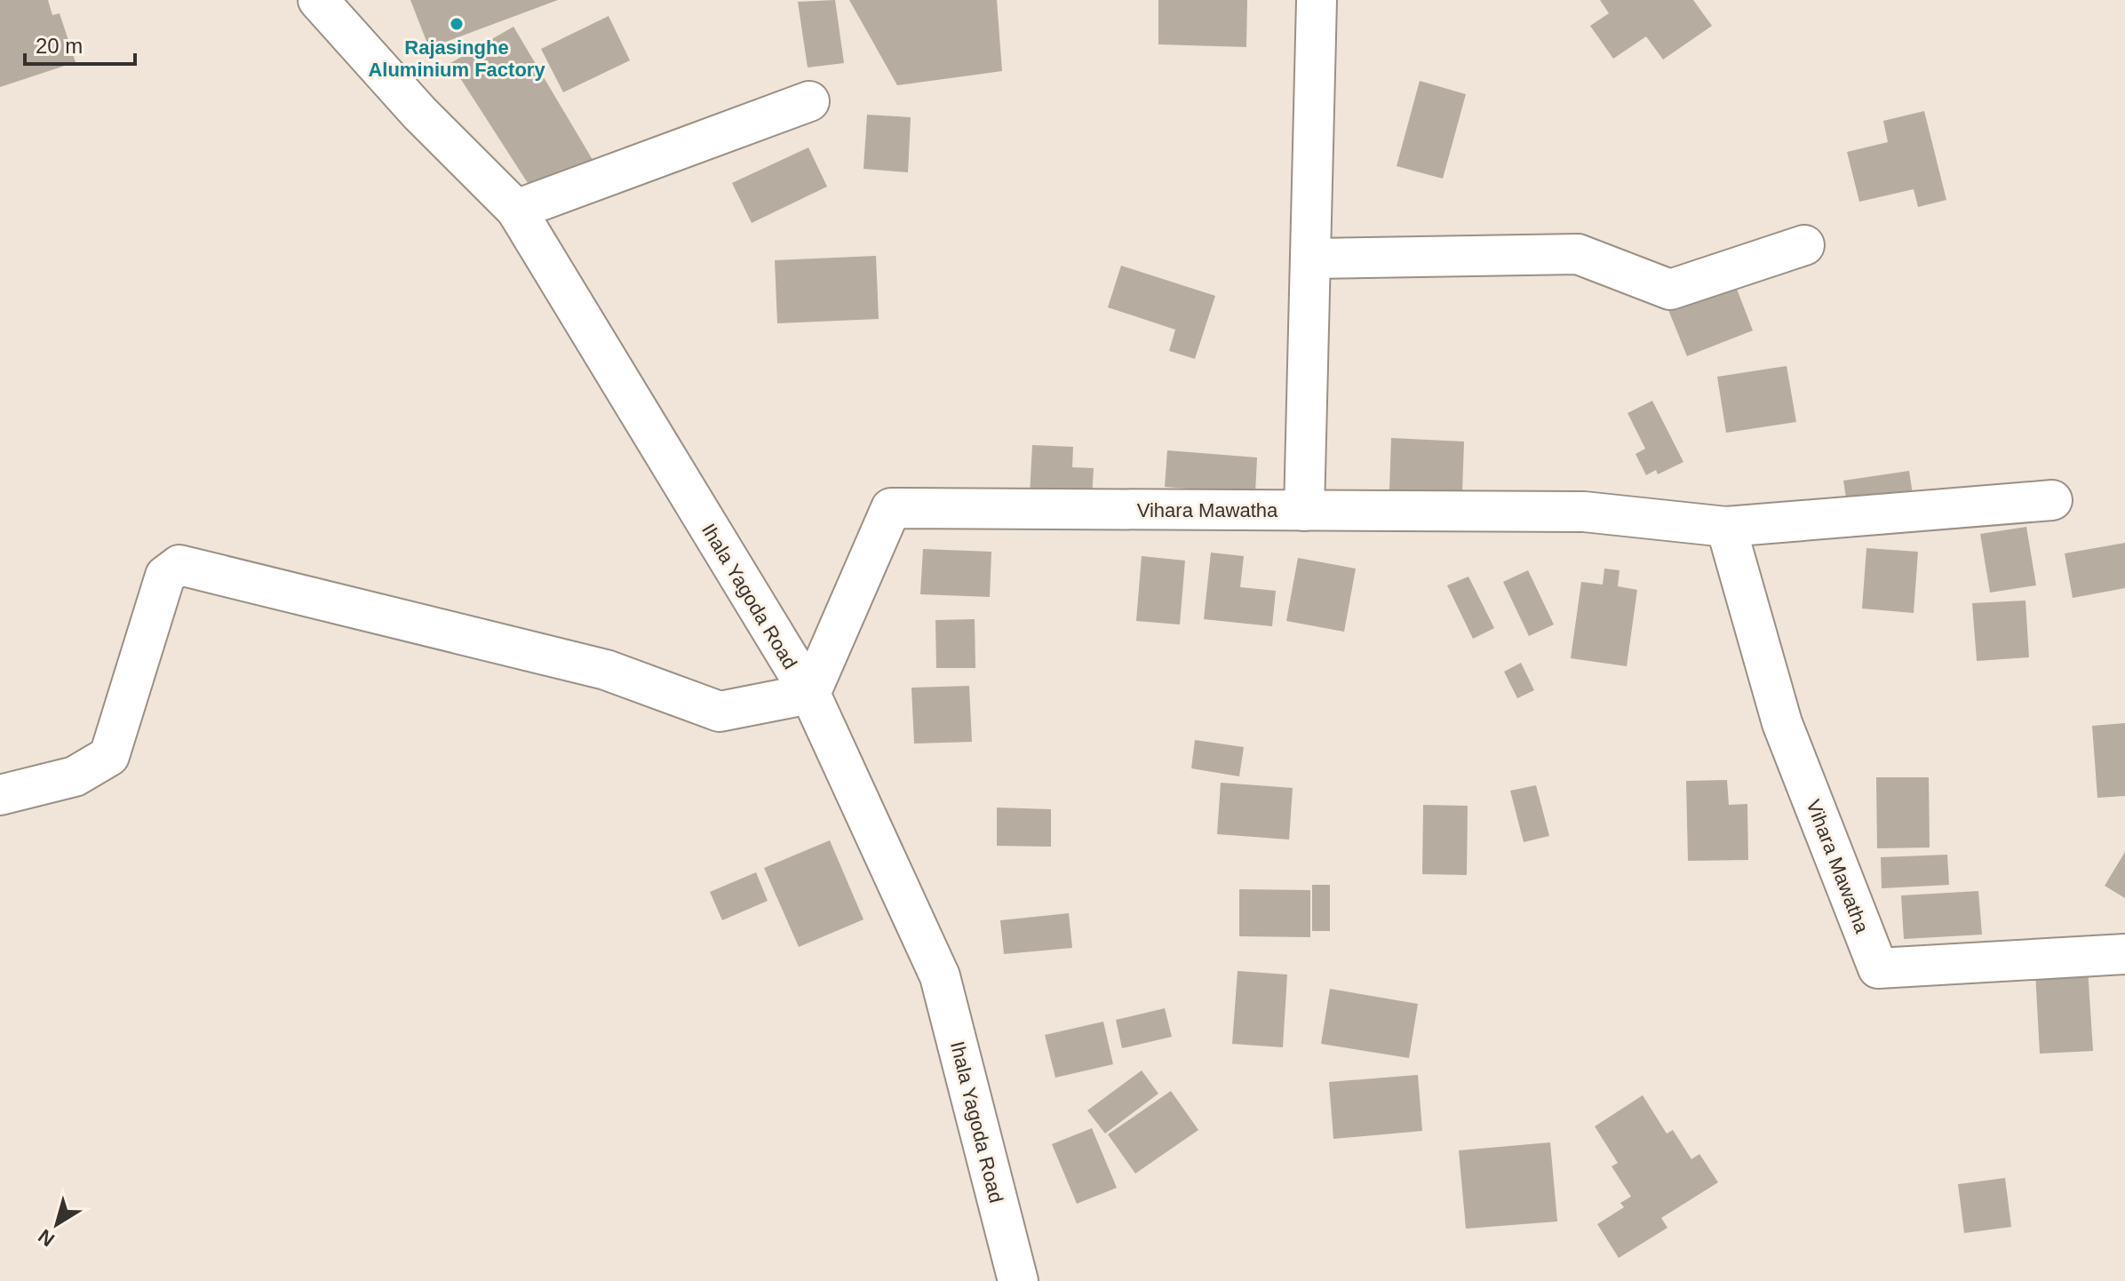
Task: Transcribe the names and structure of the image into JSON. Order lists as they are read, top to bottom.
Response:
{
  "streets": {
    "street": ["Vihara Mawatha", "Ihala Yagoda Road"]
  },
  "crossings": [
    ["Vihara Mawatha", "Ihala Yagoda Road"]
  ],
  "places": ["Rajasinghe Aluminium Factory"],
  "scale_bar": "20 m",
  "north": "bottom left"
}
